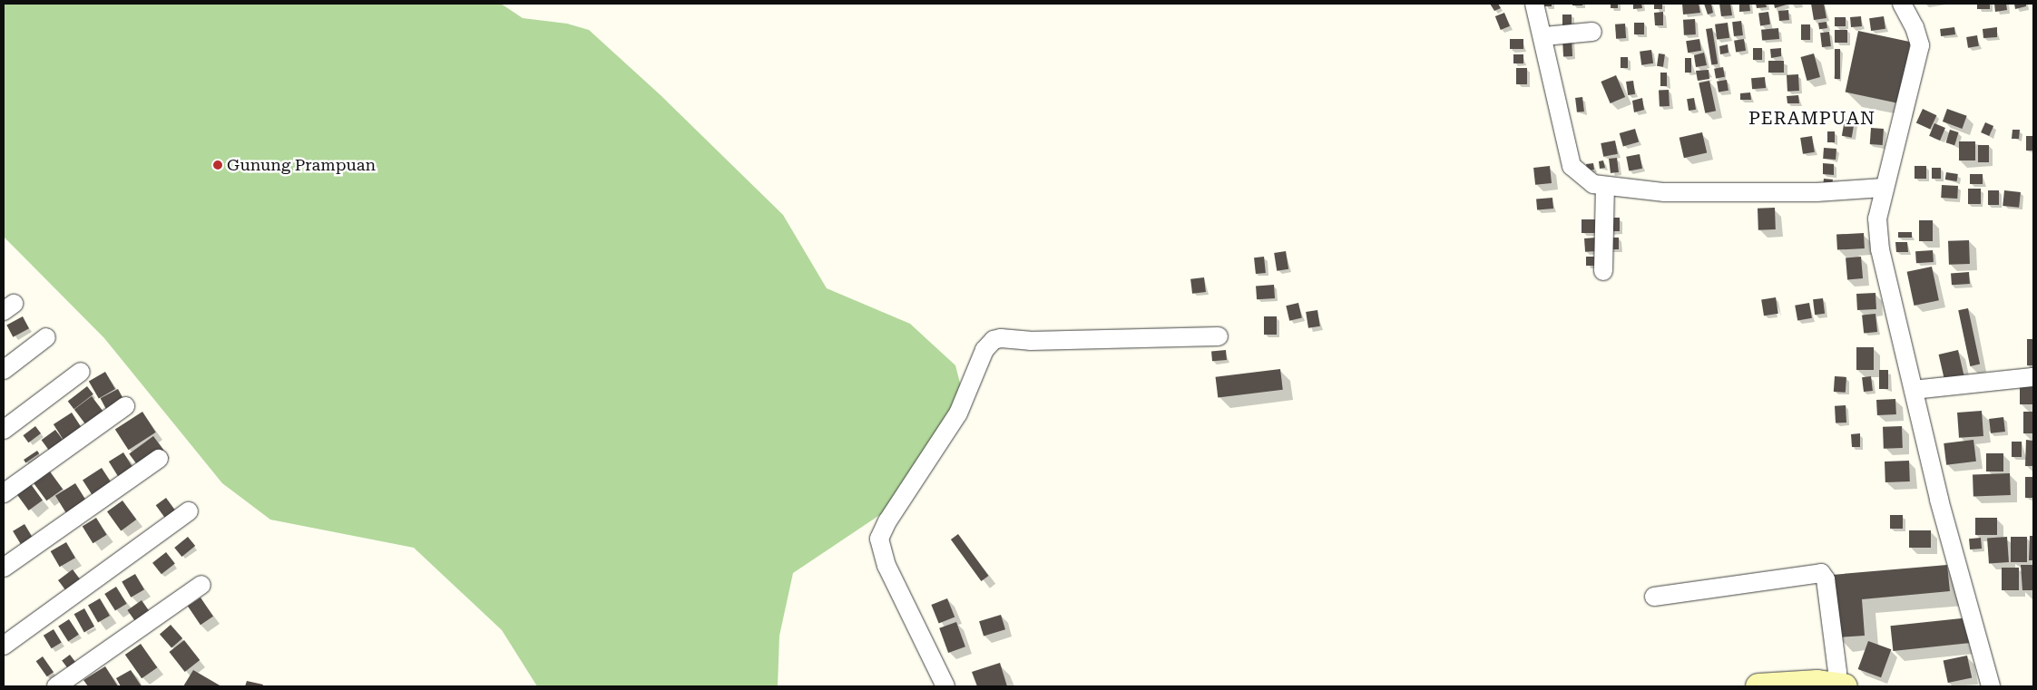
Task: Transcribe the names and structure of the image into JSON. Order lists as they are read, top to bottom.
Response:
{
  "districts": ["PERAMPUAN"],
  "places": ["Gunung Prampuan"]
}
